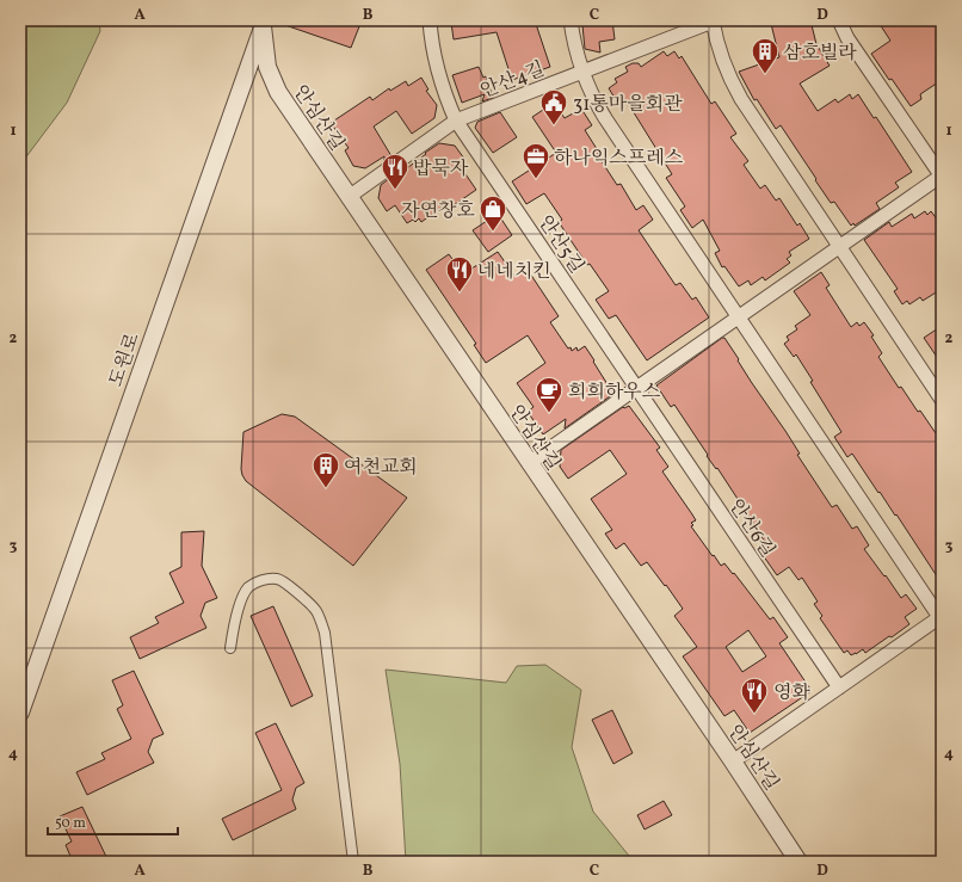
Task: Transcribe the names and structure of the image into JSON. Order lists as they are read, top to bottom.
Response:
{
  "streets": {
    "street": [
      "안산4길",
      "안심산길",
      "안산5길",
      "도원로",
      "안산6길"
    ]
  },
  "crossings": [
    ["안산4길", "안심산길"],
    ["안산4길", "안산5길"],
    ["안심산길", "도원로"],
    ["안산5길", "안산6길"]
  ],
  "places": {
    "building": ["삼호빌라", "여천교회"],
    "public building": ["31통마을회관"],
    "office": ["하나익스프레스"],
    "restaurant": ["밥묵자", "네네치킨", "영화"],
    "shop": ["자연창호"],
    "cafe": ["희희하우스"]
  },
  "scale_bar": "50 m",
  "grid": {
    "columns": [
      "A",
      "B",
      "C",
      "D"
    ],
    "rows": [
      "1",
      "2",
      "3",
      "4"
    ]
  }
}
